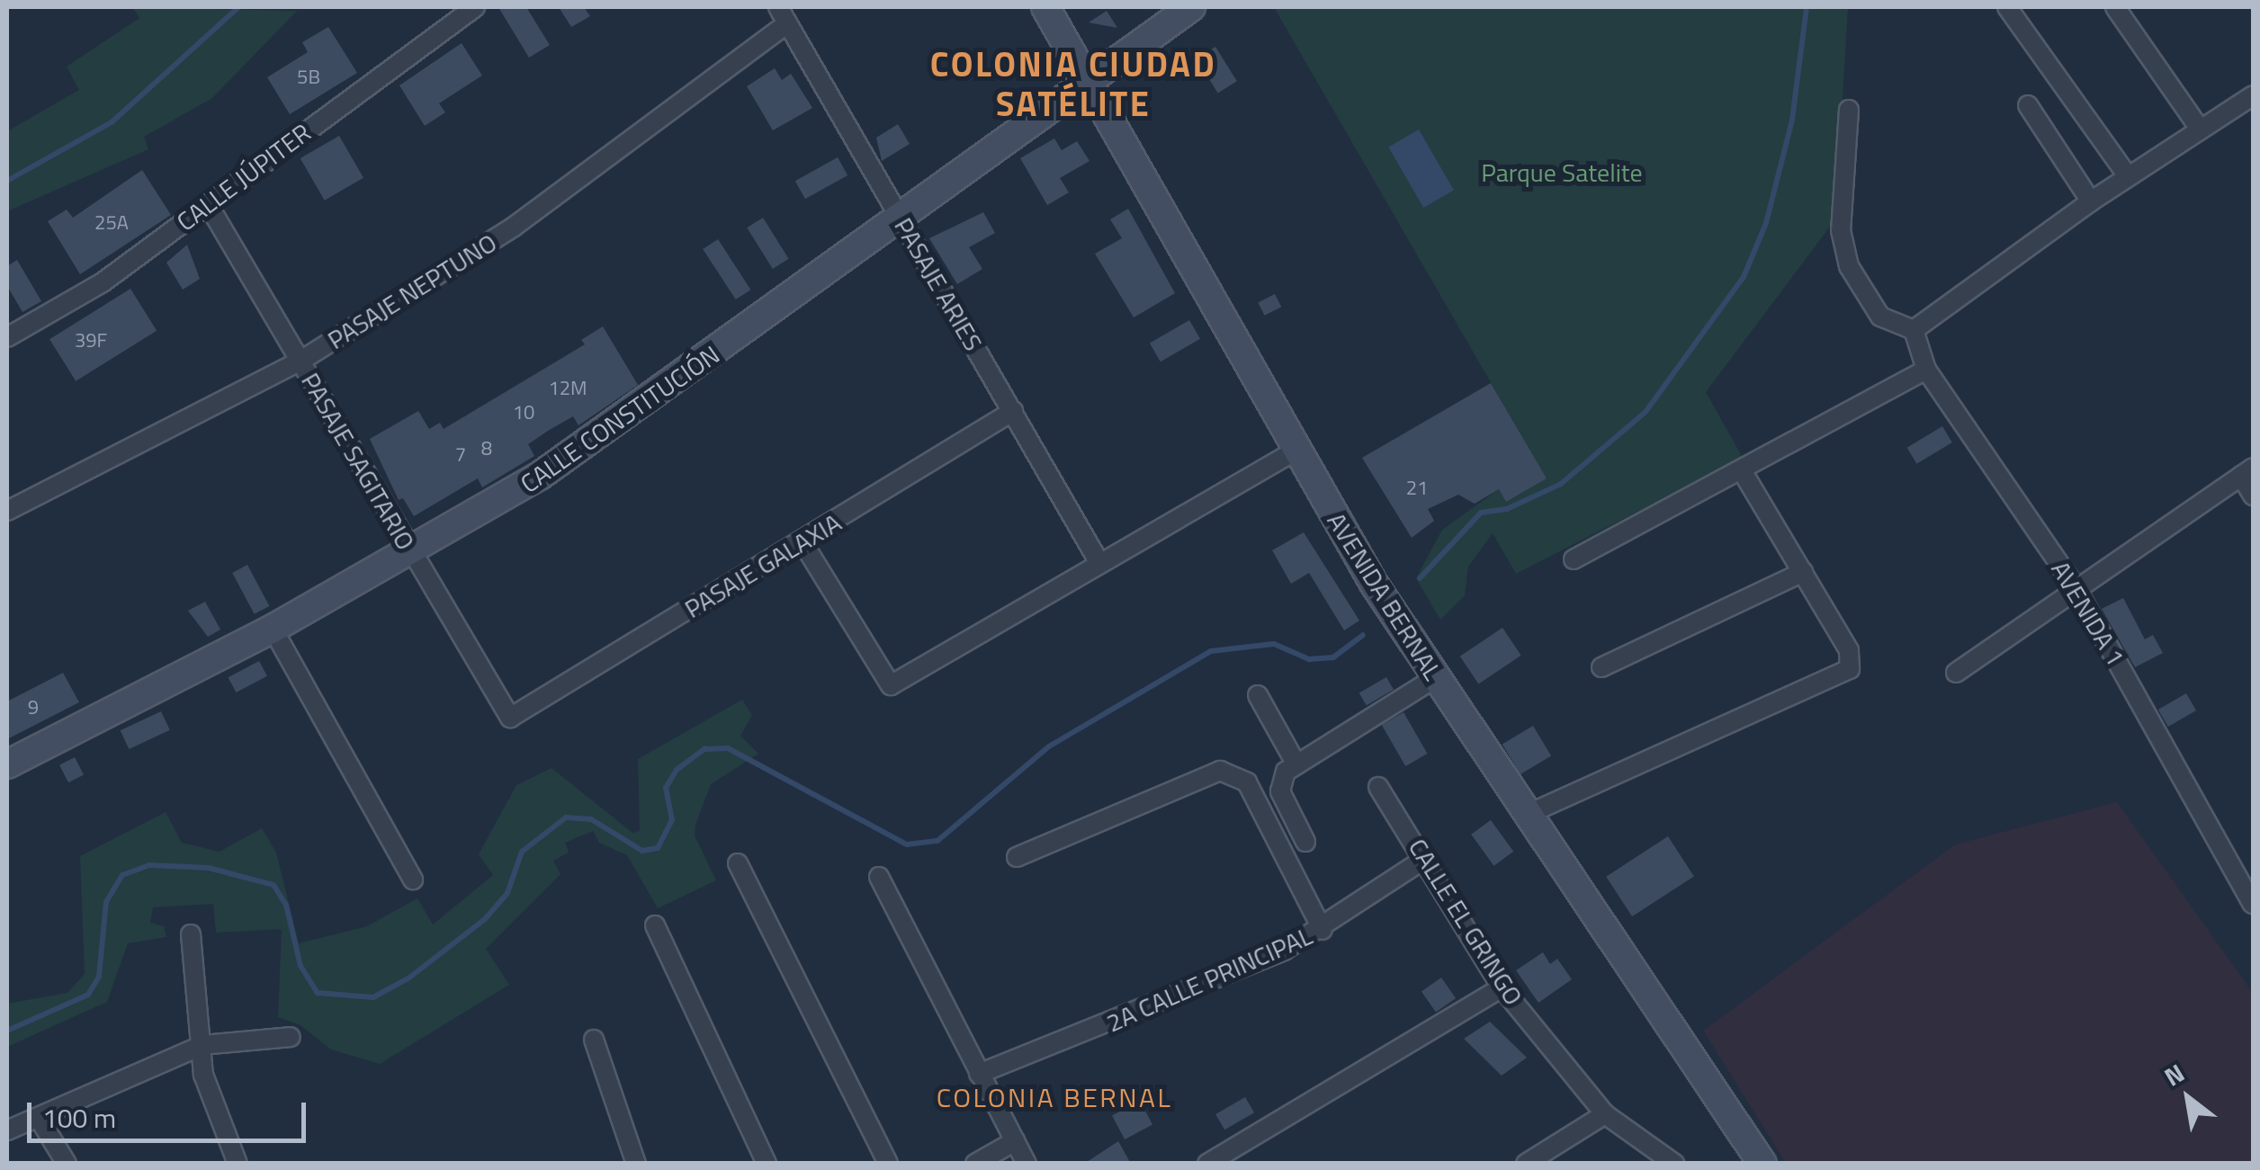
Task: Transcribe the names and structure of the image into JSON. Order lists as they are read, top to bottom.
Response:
{
  "streets": {
    "main road": ["CALLE CONSTITUCIÓN", "AVENIDA BERNAL"],
    "street": [
      "CALLE JÚPITER",
      "PASAJE ARIES",
      "PASAJE NEPTUNO",
      "PASAJE SAGITARIO",
      "PASAJE GALAXIA",
      "AVENIDA 1",
      "CALLE EL GRINGO",
      "2A CALLE PRINCIPAL"
    ]
  },
  "crossings": [
    ["CALLE JÚPITER", "PASAJE SAGITARIO"],
    ["PASAJE ARIES", "PASAJE NEPTUNO"],
    ["PASAJE ARIES", "CALLE CONSTITUCIÓN"],
    ["PASAJE ARIES", "PASAJE GALAXIA"],
    ["PASAJE NEPTUNO", "PASAJE SAGITARIO"],
    ["CALLE CONSTITUCIÓN", "PASAJE SAGITARIO"],
    ["CALLE CONSTITUCIÓN", "AVENIDA BERNAL"],
    ["PASAJE SAGITARIO", "PASAJE GALAXIA"],
    ["CALLE EL GRINGO", "2A CALLE PRINCIPAL"]
  ],
  "districts": ["COLONIA CIUDAD SATÉLITE", "COLONIA BERNAL"],
  "parks": ["Parque Satelite"],
  "house_numbers": [
    "5B",
    "25A",
    "39F",
    "12M",
    "10",
    "8",
    "7",
    "21",
    "9"
  ],
  "scale_bar": "100 m",
  "north": "top left"
}
